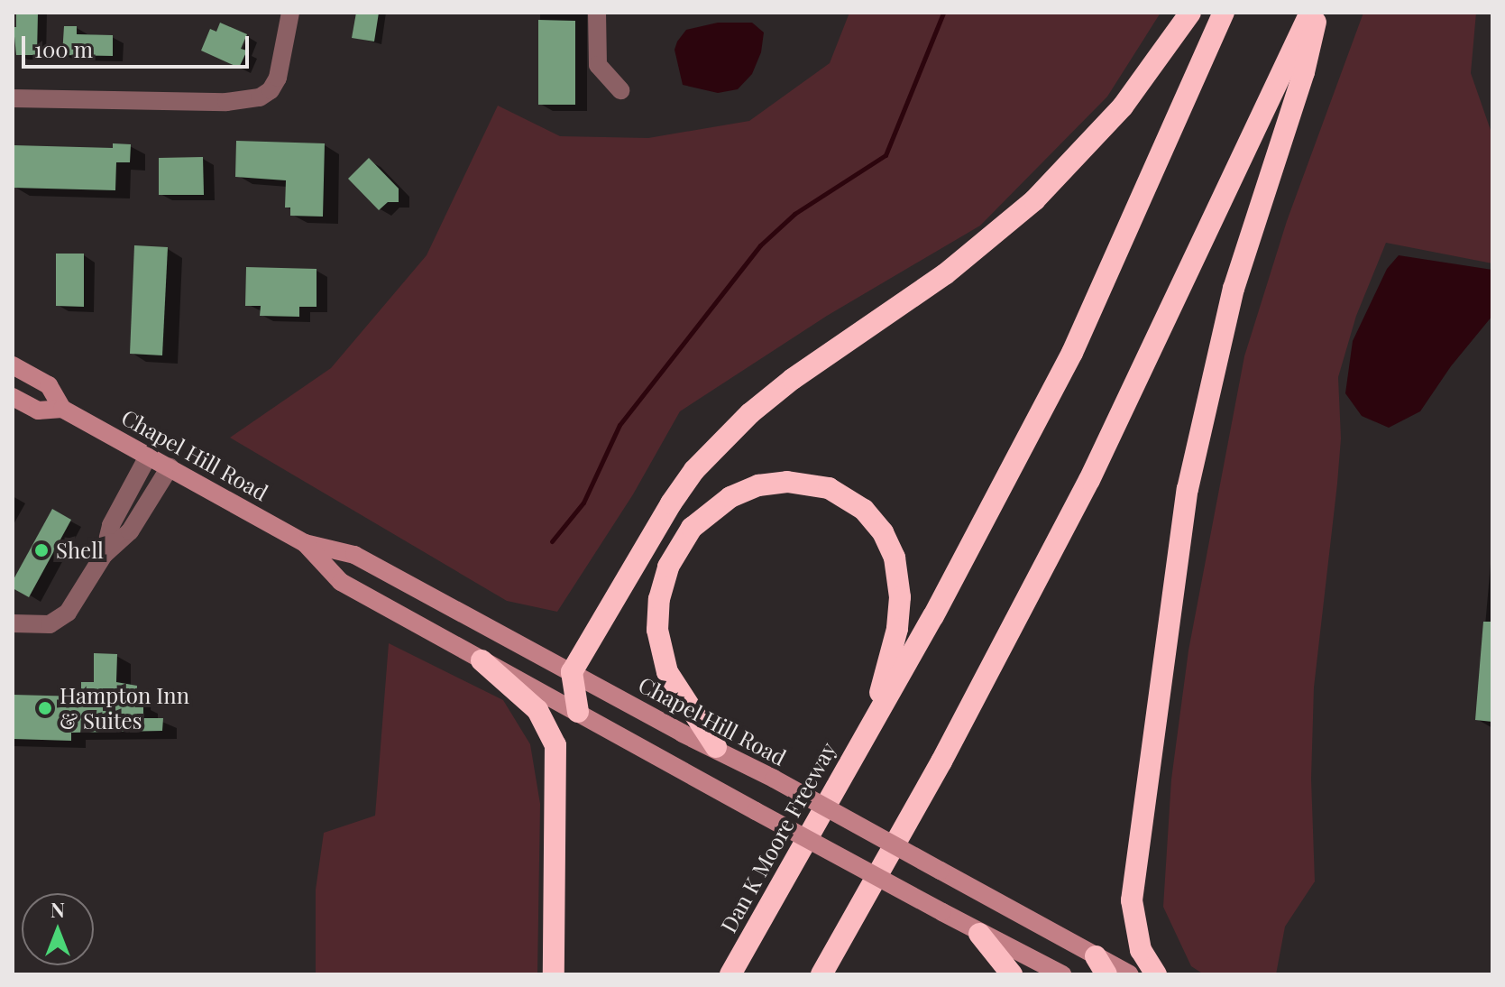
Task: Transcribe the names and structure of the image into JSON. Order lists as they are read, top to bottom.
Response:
{
  "streets": {
    "highway": ["Dan K Moore Freeway"],
    "main road": ["Chapel Hill Road"]
  },
  "places": ["Shell", "Hampton Inn & Suites"],
  "scale_bar": "100 m",
  "north": "top"
}
